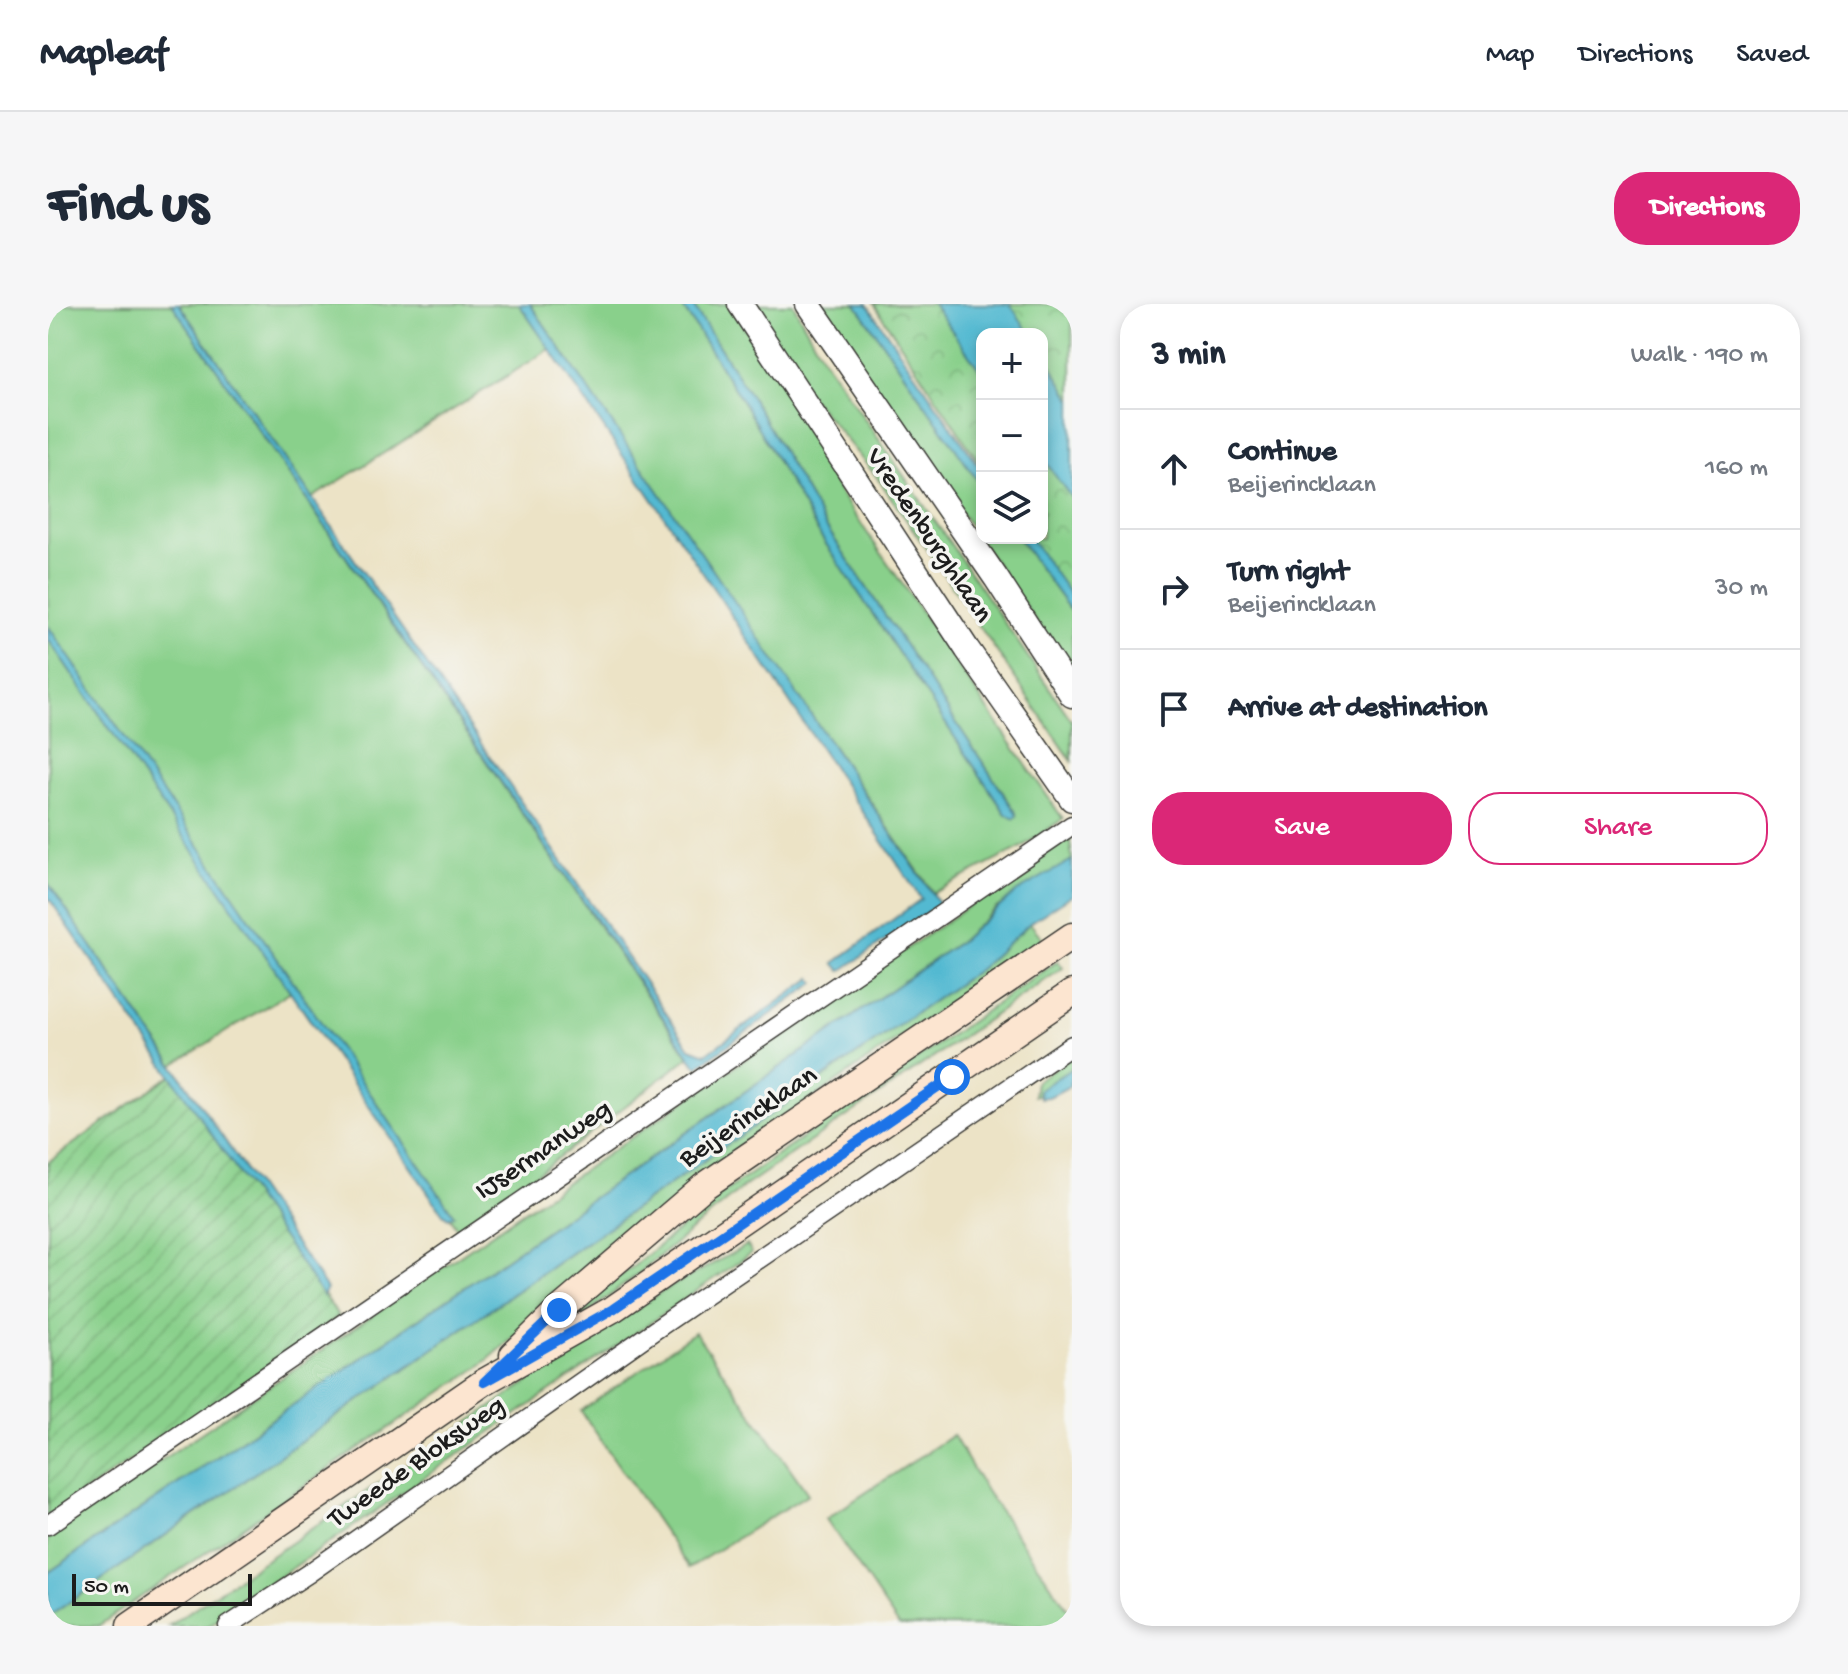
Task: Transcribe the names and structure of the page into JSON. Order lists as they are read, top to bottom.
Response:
{
  "streets": {
    "main road": ["Beijerincklaan"],
    "street": ["Vredenburghlaan", "IJsermanweg", "Tweede Bloksweg"]
  },
  "scale_bar": "50 m",
  "page": {
    "header": "Mapleaf",
    "nav": ["Map", "Directions", "Saved"],
    "buttons": [
      "Directions",
      ["Save", "Share"]
    ],
    "title": "Find us",
    "heading": ["3 min", "Walk · 190 m"],
    "map_buttons": ["+", "−"],
    "list": [
      ["Continue", "Beijerincklaan", "160 m"],
      ["Turn right", "Beijerincklaan", "30 m"],
      "Arrive at destination"
    ],
    "scale": "50 m"
  }
}
